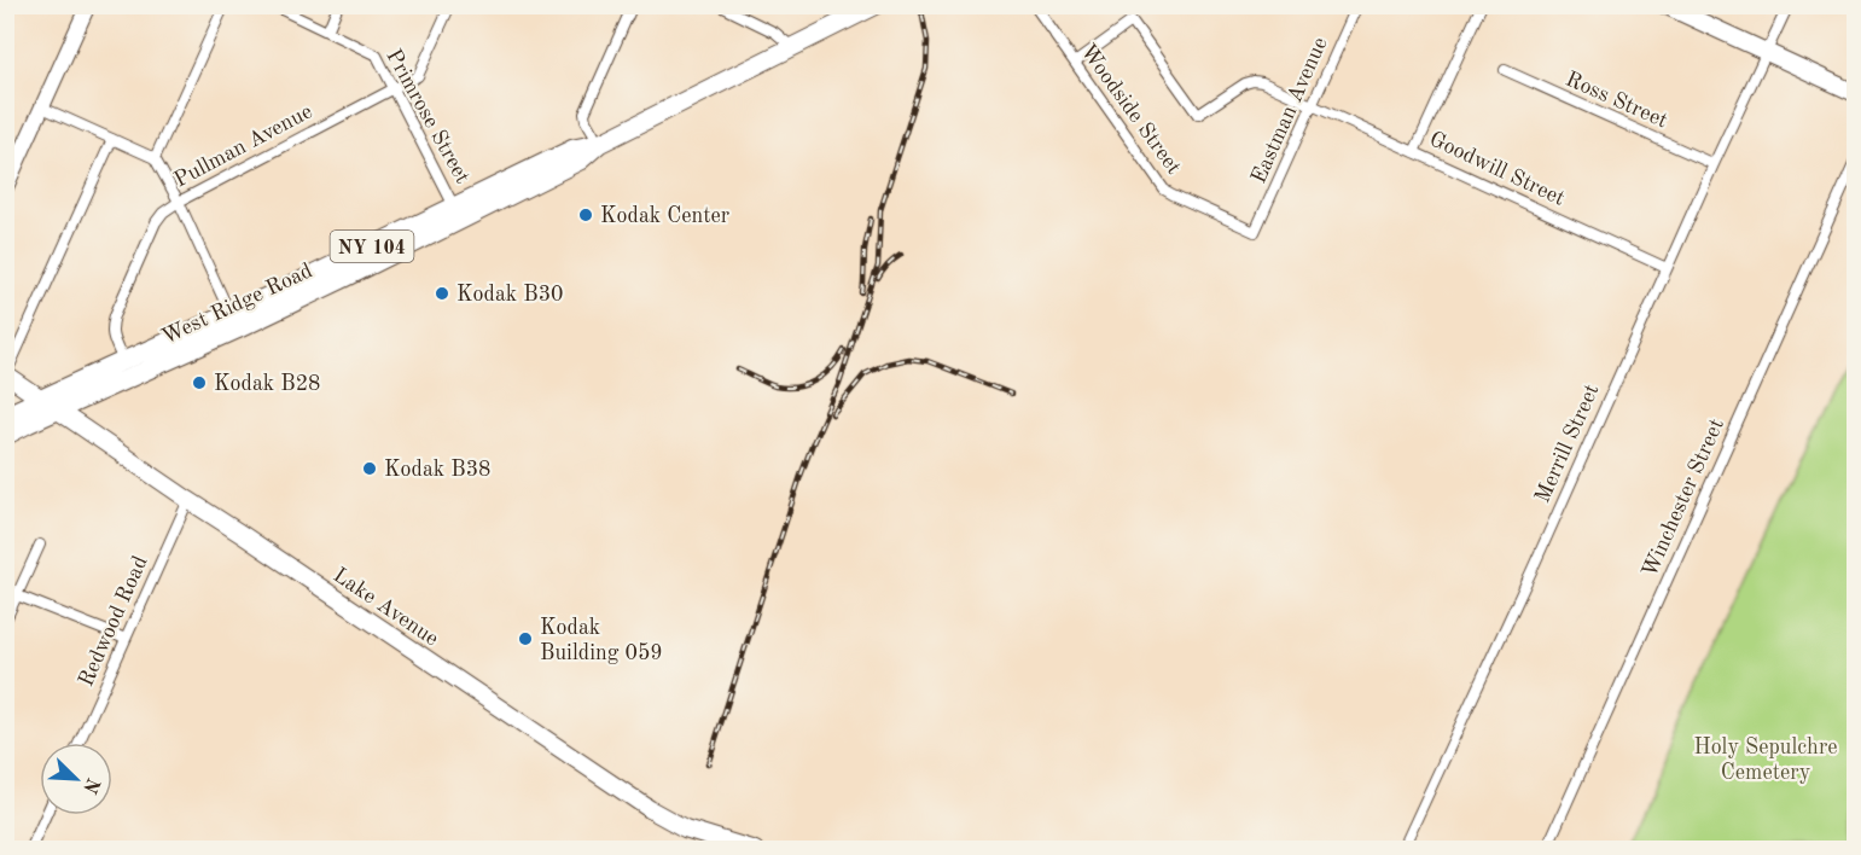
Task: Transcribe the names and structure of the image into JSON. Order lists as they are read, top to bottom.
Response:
{
  "streets": {
    "highway": ["NY 104", "West Ridge Road"],
    "main road": ["Lake Avenue"],
    "street": [
      "Ross Street",
      "Woodside Street",
      "Eastman Avenue",
      "Primrose Street",
      "Pullman Avenue",
      "Goodwill Street",
      "Merrill Street",
      "Winchester Street",
      "Redwood Road"
    ]
  },
  "crossings": [
    ["Ross Street", "Merrill Street"],
    ["Woodside Street", "Eastman Avenue"],
    ["Woodside Street", "Goodwill Street"],
    ["Eastman Avenue", "Goodwill Street"],
    ["Primrose Street", "Pullman Avenue"],
    ["Primrose Street", "West Ridge Road"],
    ["Pullman Avenue", "West Ridge Road"],
    ["Goodwill Street", "Merrill Street"],
    ["West Ridge Road", "Lake Avenue"],
    ["Lake Avenue", "Redwood Road"]
  ],
  "parks": ["Holy Sepulchre Cemetery"],
  "places": [
    "Kodak Center",
    "Kodak B30",
    "Kodak B28",
    "Kodak B38",
    "Kodak Building 059"
  ],
  "north": "bottom right"
}
